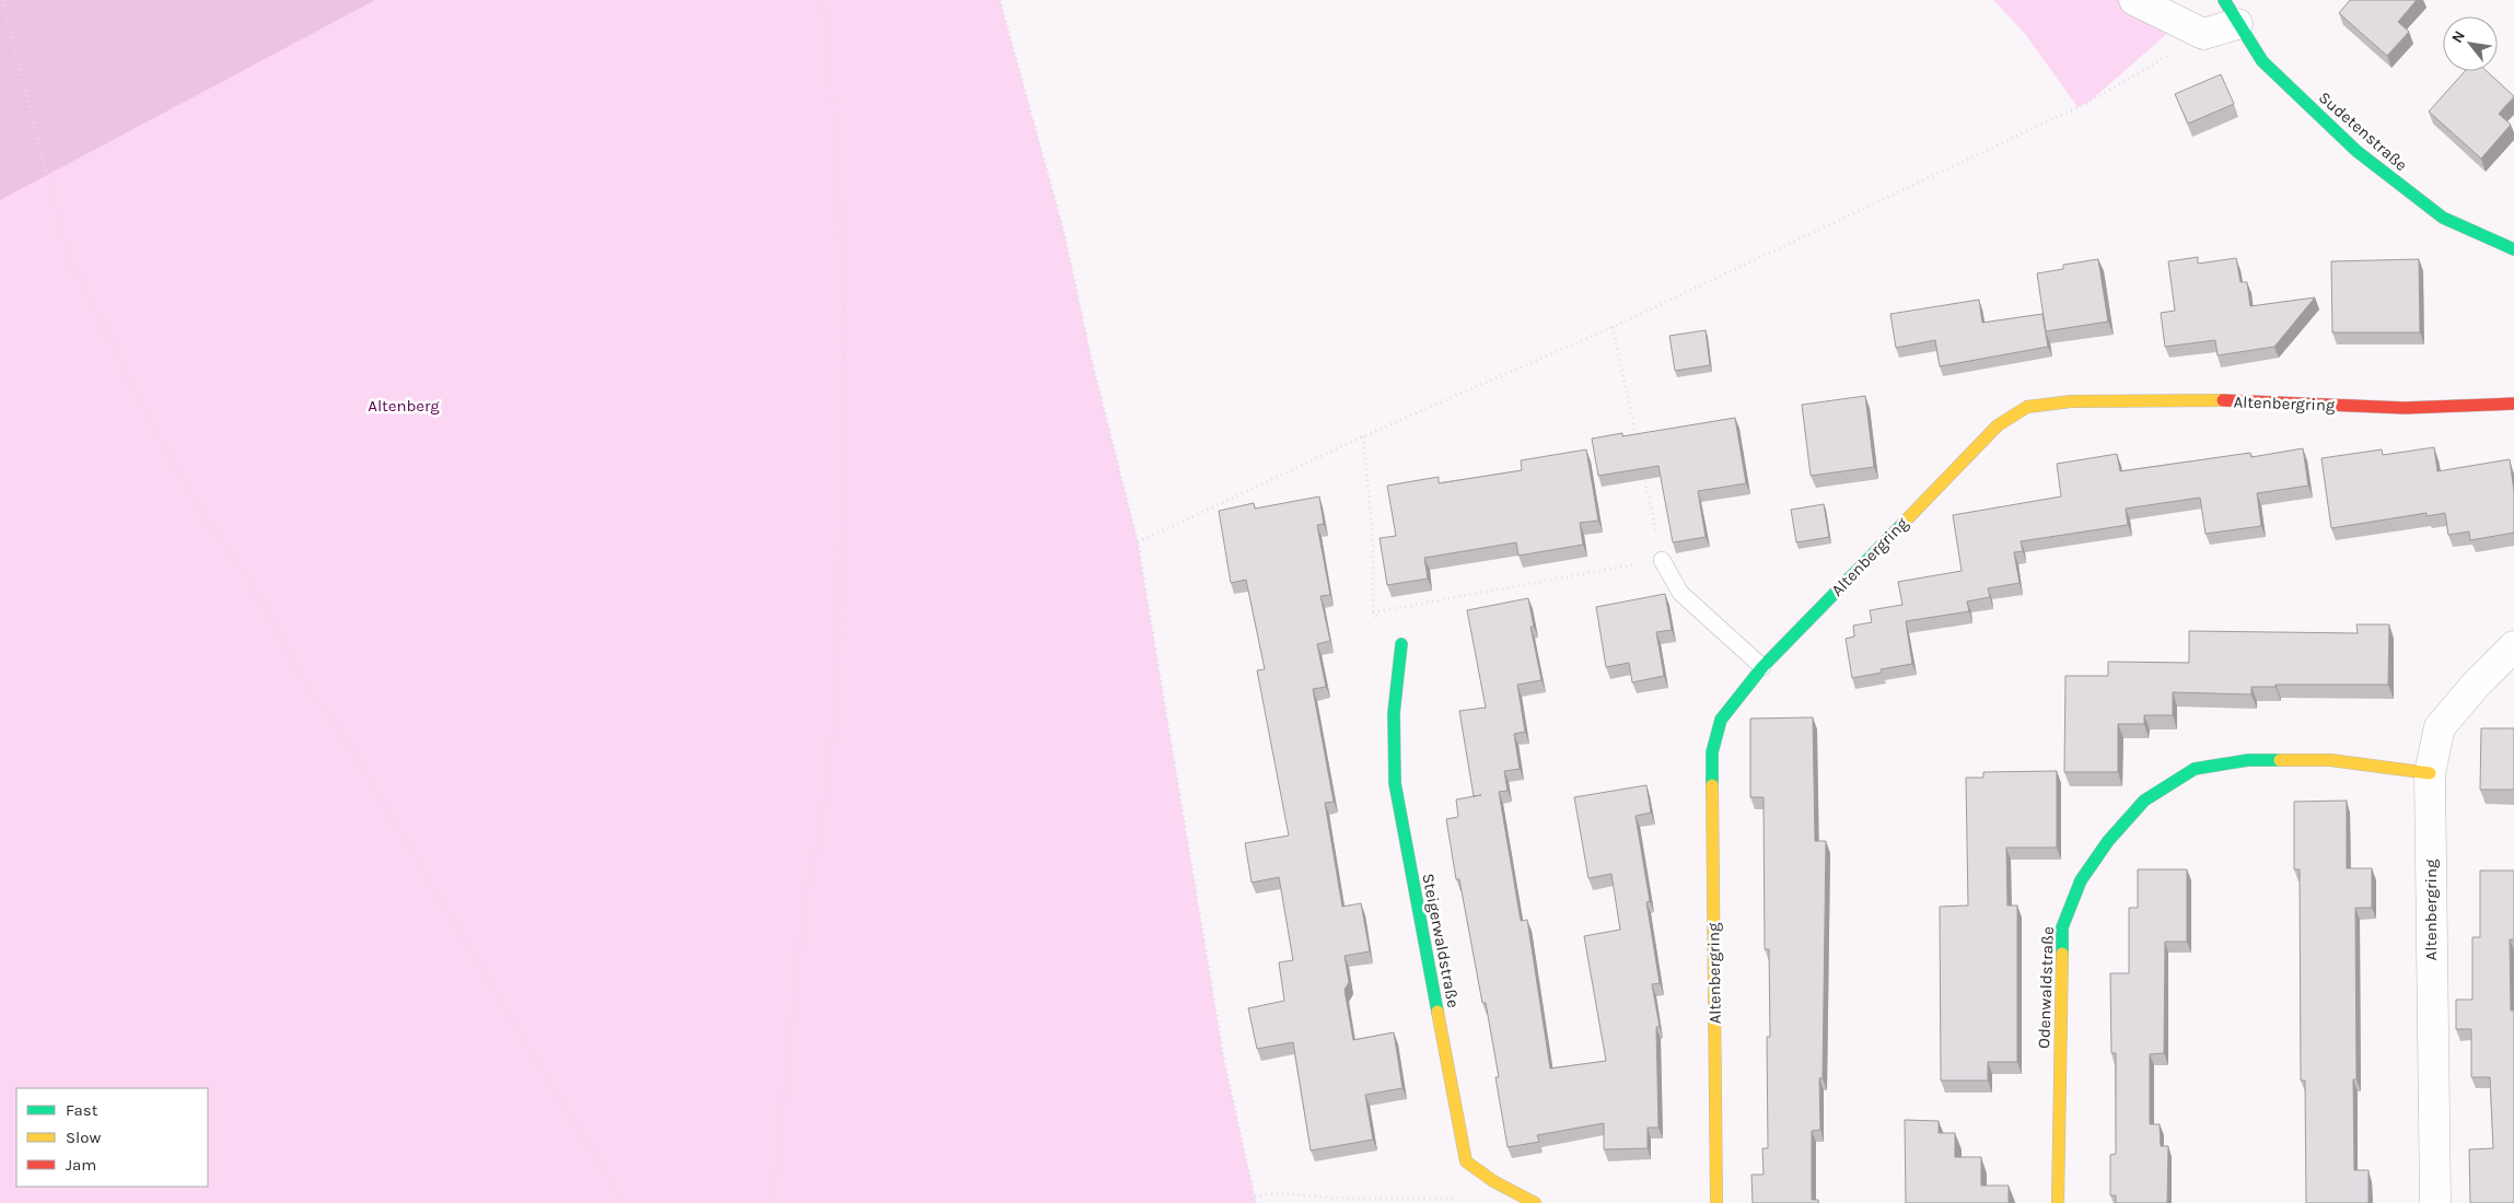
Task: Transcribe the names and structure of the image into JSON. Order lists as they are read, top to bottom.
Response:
{
  "streets": {
    "street": [
      "Sudetenstraße",
      "Altenbergring",
      "Steigerwaldstraße",
      "Odenwaldstraße"
    ]
  },
  "crossings": [
    ["Altenbergring", "Odenwaldstraße"]
  ],
  "parks": ["Altenberg"],
  "legend": ["Fast", "Slow", "Jam"],
  "north": "top left"
}
